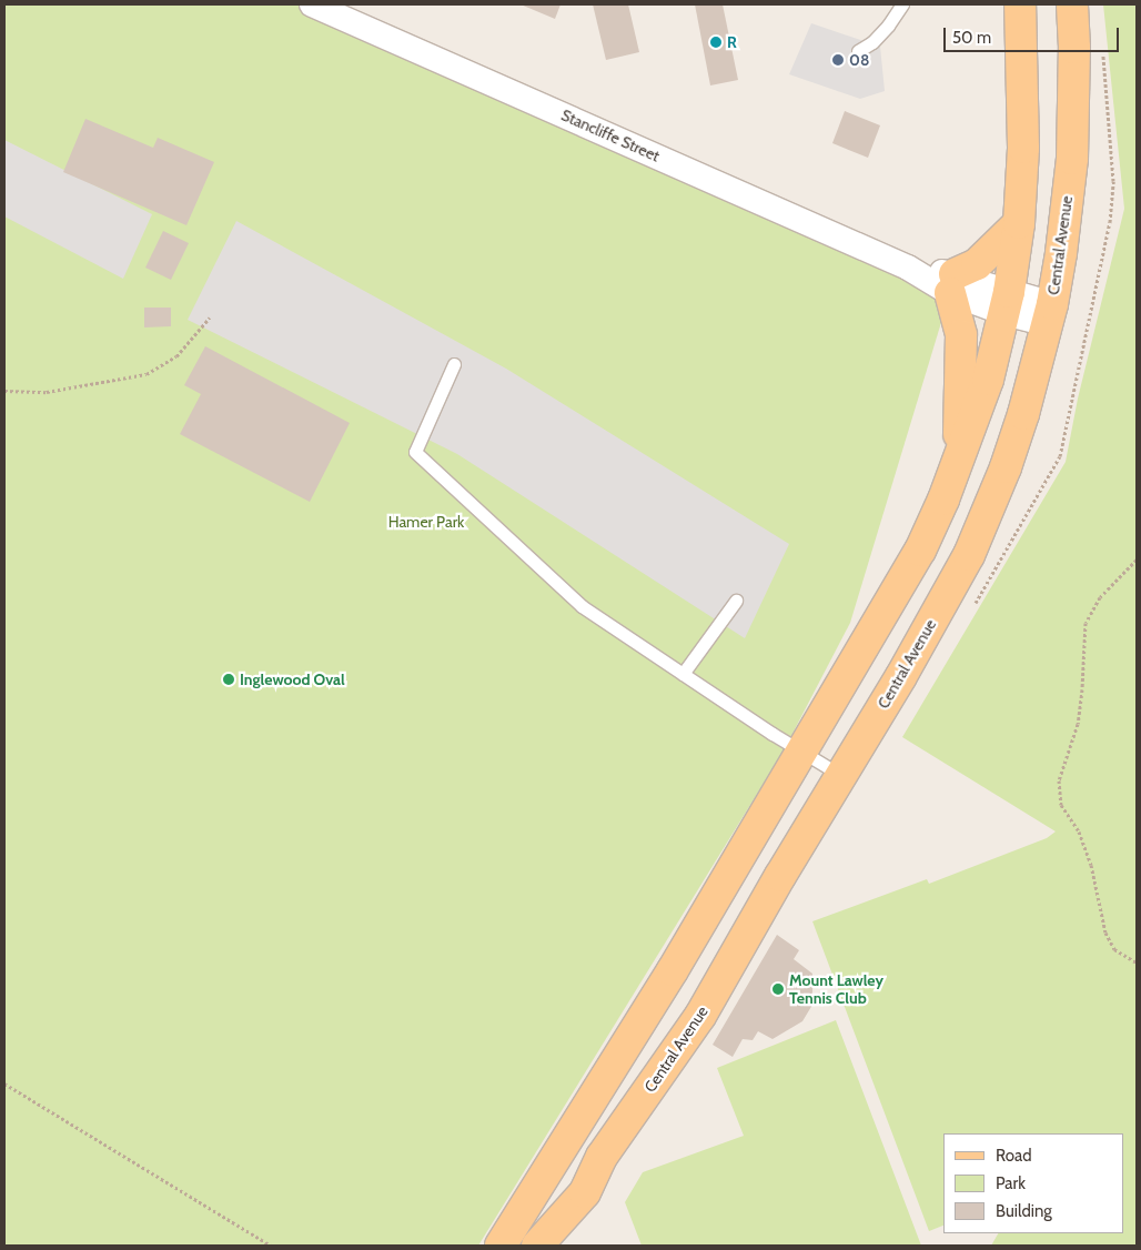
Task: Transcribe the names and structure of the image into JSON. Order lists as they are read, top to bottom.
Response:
{
  "streets": {
    "main road": ["Central Avenue"],
    "street": ["Stancliffe Street"]
  },
  "crossings": [
    ["Stancliffe Street", "Central Avenue"]
  ],
  "parks": ["Hamer Park"],
  "places": [
    "R",
    "08",
    "Inglewood Oval",
    "Mount Lawley Tennis Club"
  ],
  "legend": ["Road", "Park", "Building"],
  "scale_bar": "50 m"
}
